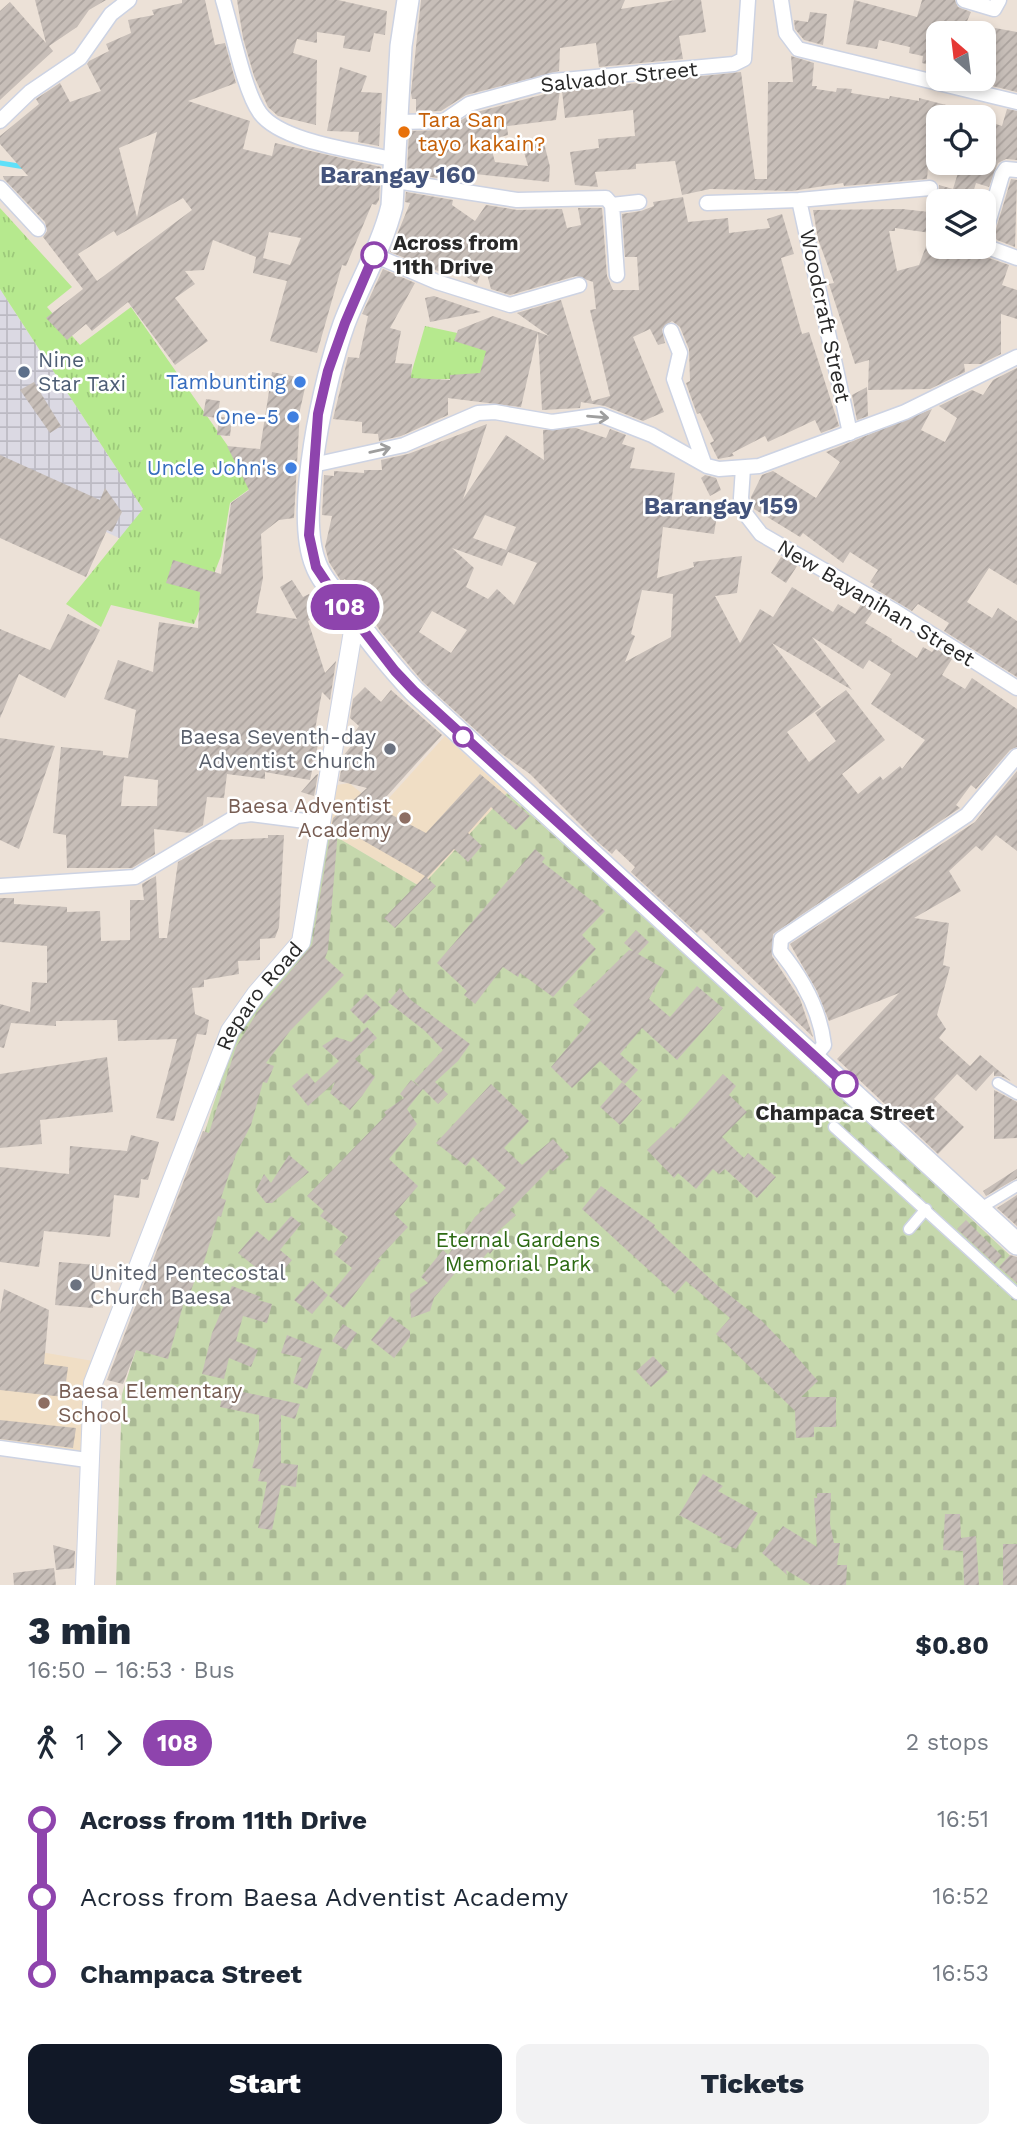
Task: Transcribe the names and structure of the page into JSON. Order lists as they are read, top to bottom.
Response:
{
  "streets": {
    "street": [
      "Salvador Street",
      "Woodcraft Street",
      "New Bayanihan Street",
      "Reparo Road"
    ]
  },
  "districts": ["Barangay 160", "Barangay 159"],
  "parks": ["Eternal Gardens Memorial Park"],
  "places": [
    "Tara San tayo kakain?",
    "Across from 11th Drive",
    "Nine Star Taxi",
    "Tambunting",
    "One-5",
    "Uncle John's",
    "Baesa Seventh-day Adventist Church",
    "Baesa Adventist Academy",
    "Champaca Street",
    "United Pentecostal Church Baesa",
    "Baesa Elementary School"
  ],
  "lines": ["bus line 108"],
  "north": "top left",
  "page": {
    "on_map": "108",
    "heading": ["3 min", "16:50 – 16:53 · Bus", "$0.80"],
    "legs": ["1", "108", "2 stops"],
    "list": [
      {
        "name": "Across from 11th Drive",
        "value": "16:51"
      },
      {
        "name": "Across from Baesa Adventist Academy",
        "value": "16:52"
      },
      {
        "name": "Champaca Street",
        "value": "16:53"
      }
    ],
    "buttons": ["Start", "Tickets"]
  }
}
